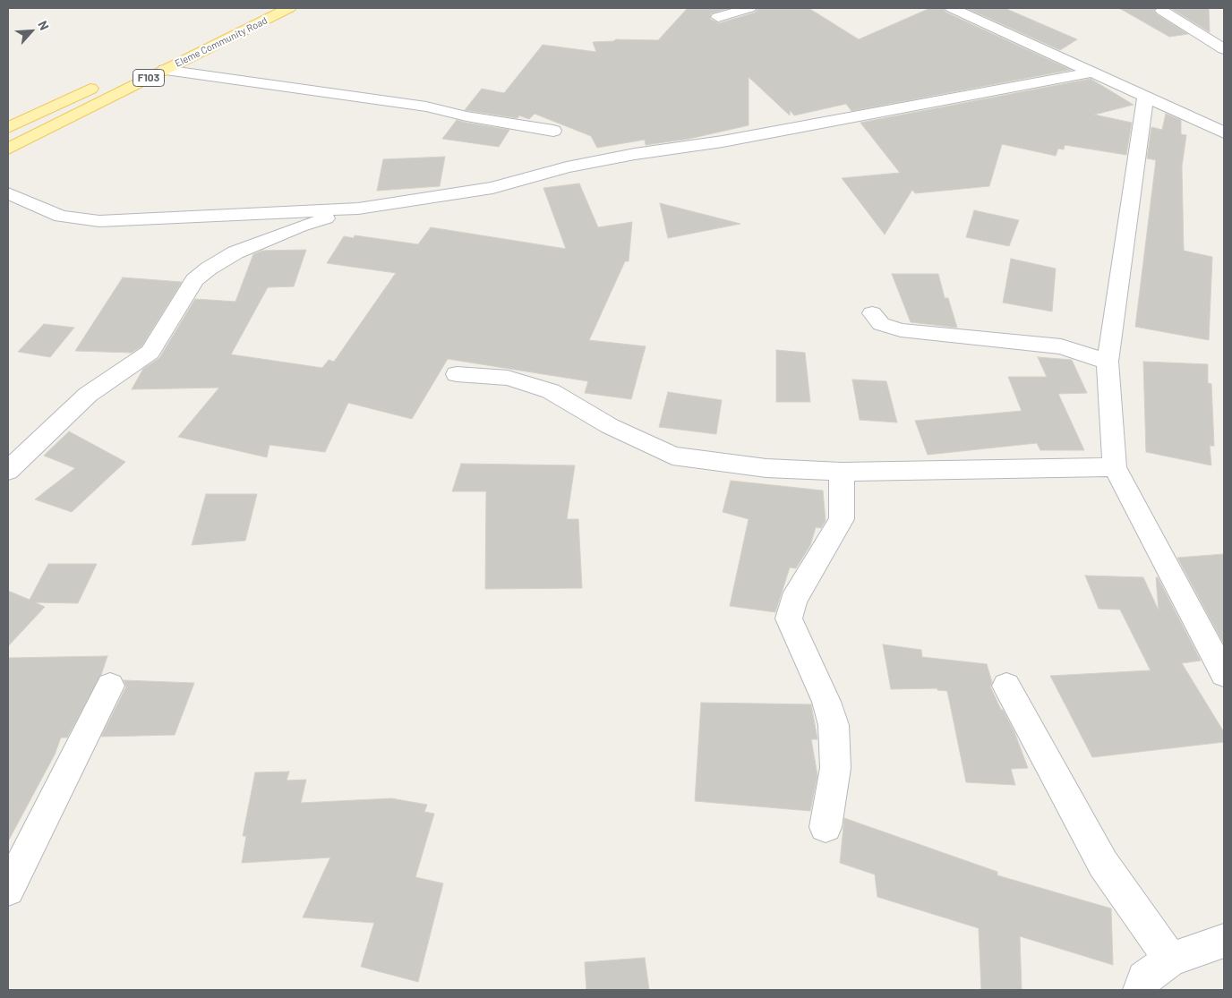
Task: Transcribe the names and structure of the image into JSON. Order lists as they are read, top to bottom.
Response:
{
  "streets": {
    "main road": ["Eleme Community Road", "F103"]
  },
  "north": "top right"
}
